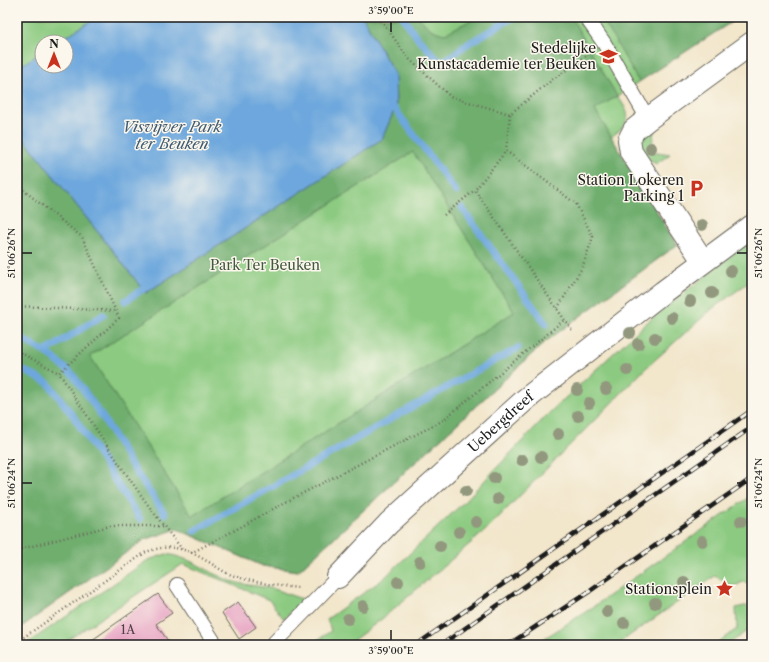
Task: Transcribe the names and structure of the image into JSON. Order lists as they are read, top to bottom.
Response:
{
  "streets": {
    "street": ["Uebergdreef"]
  },
  "water": ["Visvijver Park ter Beuken"],
  "parks": ["Park Ter Beuken"],
  "places": {
    "school or university": ["Stedelijke Kunstacademie ter Beuken"],
    "parking": ["Station Lokeren Parking 1"],
    "place": ["Stationsplein"]
  },
  "house_numbers": ["1A"],
  "north": "top",
  "coordinates": ["3°59'00\"E", "51°06'26\"N", "51°06'24\"N"]
}
